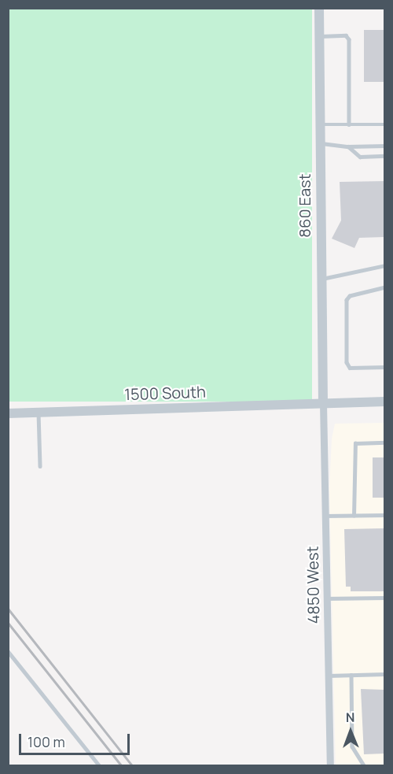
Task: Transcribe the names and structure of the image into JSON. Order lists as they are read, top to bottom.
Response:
{
  "streets": {
    "street": ["860 East", "1500 South", "4850 West"]
  },
  "crossings": [
    ["860 East", "1500 South"],
    ["860 East", "4850 West"],
    ["1500 South", "4850 West"]
  ],
  "scale_bar": "100 m",
  "north": "top"
}
